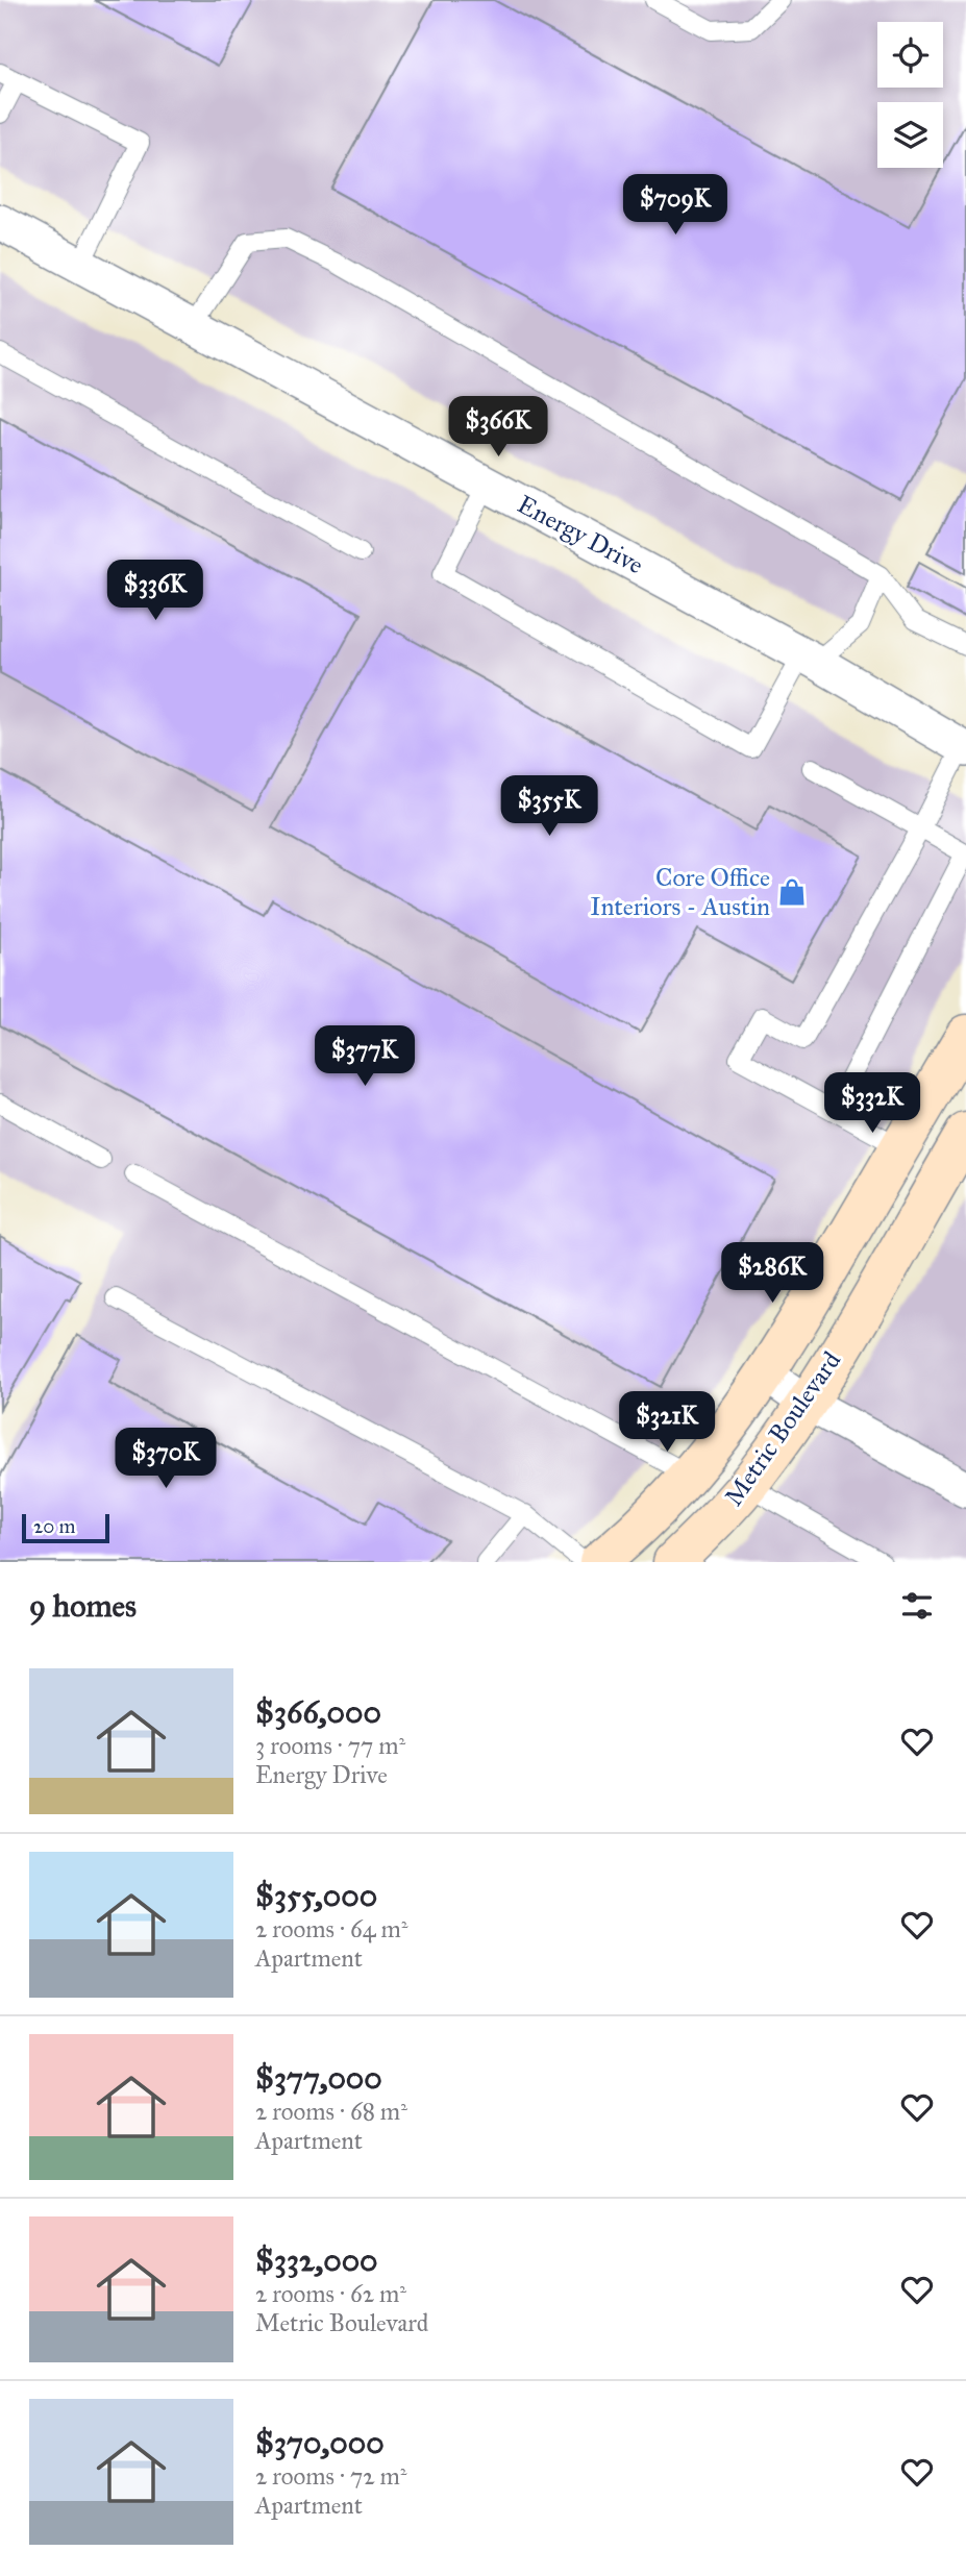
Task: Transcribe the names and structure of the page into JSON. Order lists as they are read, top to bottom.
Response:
{
  "streets": {
    "main road": ["Metric Boulevard"],
    "street": ["Energy Drive"]
  },
  "places": {
    "shop": ["Core Office Interiors - Austin"]
  },
  "scale_bar": "20 m",
  "page": {
    "price": [
      "$709K",
      "$366K",
      "$336K",
      "$355K",
      "$377K",
      "$332K",
      "$286K",
      "$321K",
      "$370K"
    ],
    "scale": "20 m",
    "heading": "9 homes",
    "list": [
      {
        "name": "$366,000",
        "note": "3 rooms · 77 m² · Energy Drive"
      },
      {
        "name": "$355,000",
        "note": "2 rooms · 64 m² · Apartment"
      },
      {
        "name": "$377,000",
        "note": "2 rooms · 68 m² · Apartment"
      },
      {
        "name": "$332,000",
        "note": "2 rooms · 62 m² · Metric Boulevard"
      },
      {
        "name": "$370,000",
        "note": "2 rooms · 72 m² · Apartment"
      }
    ]
  }
}
